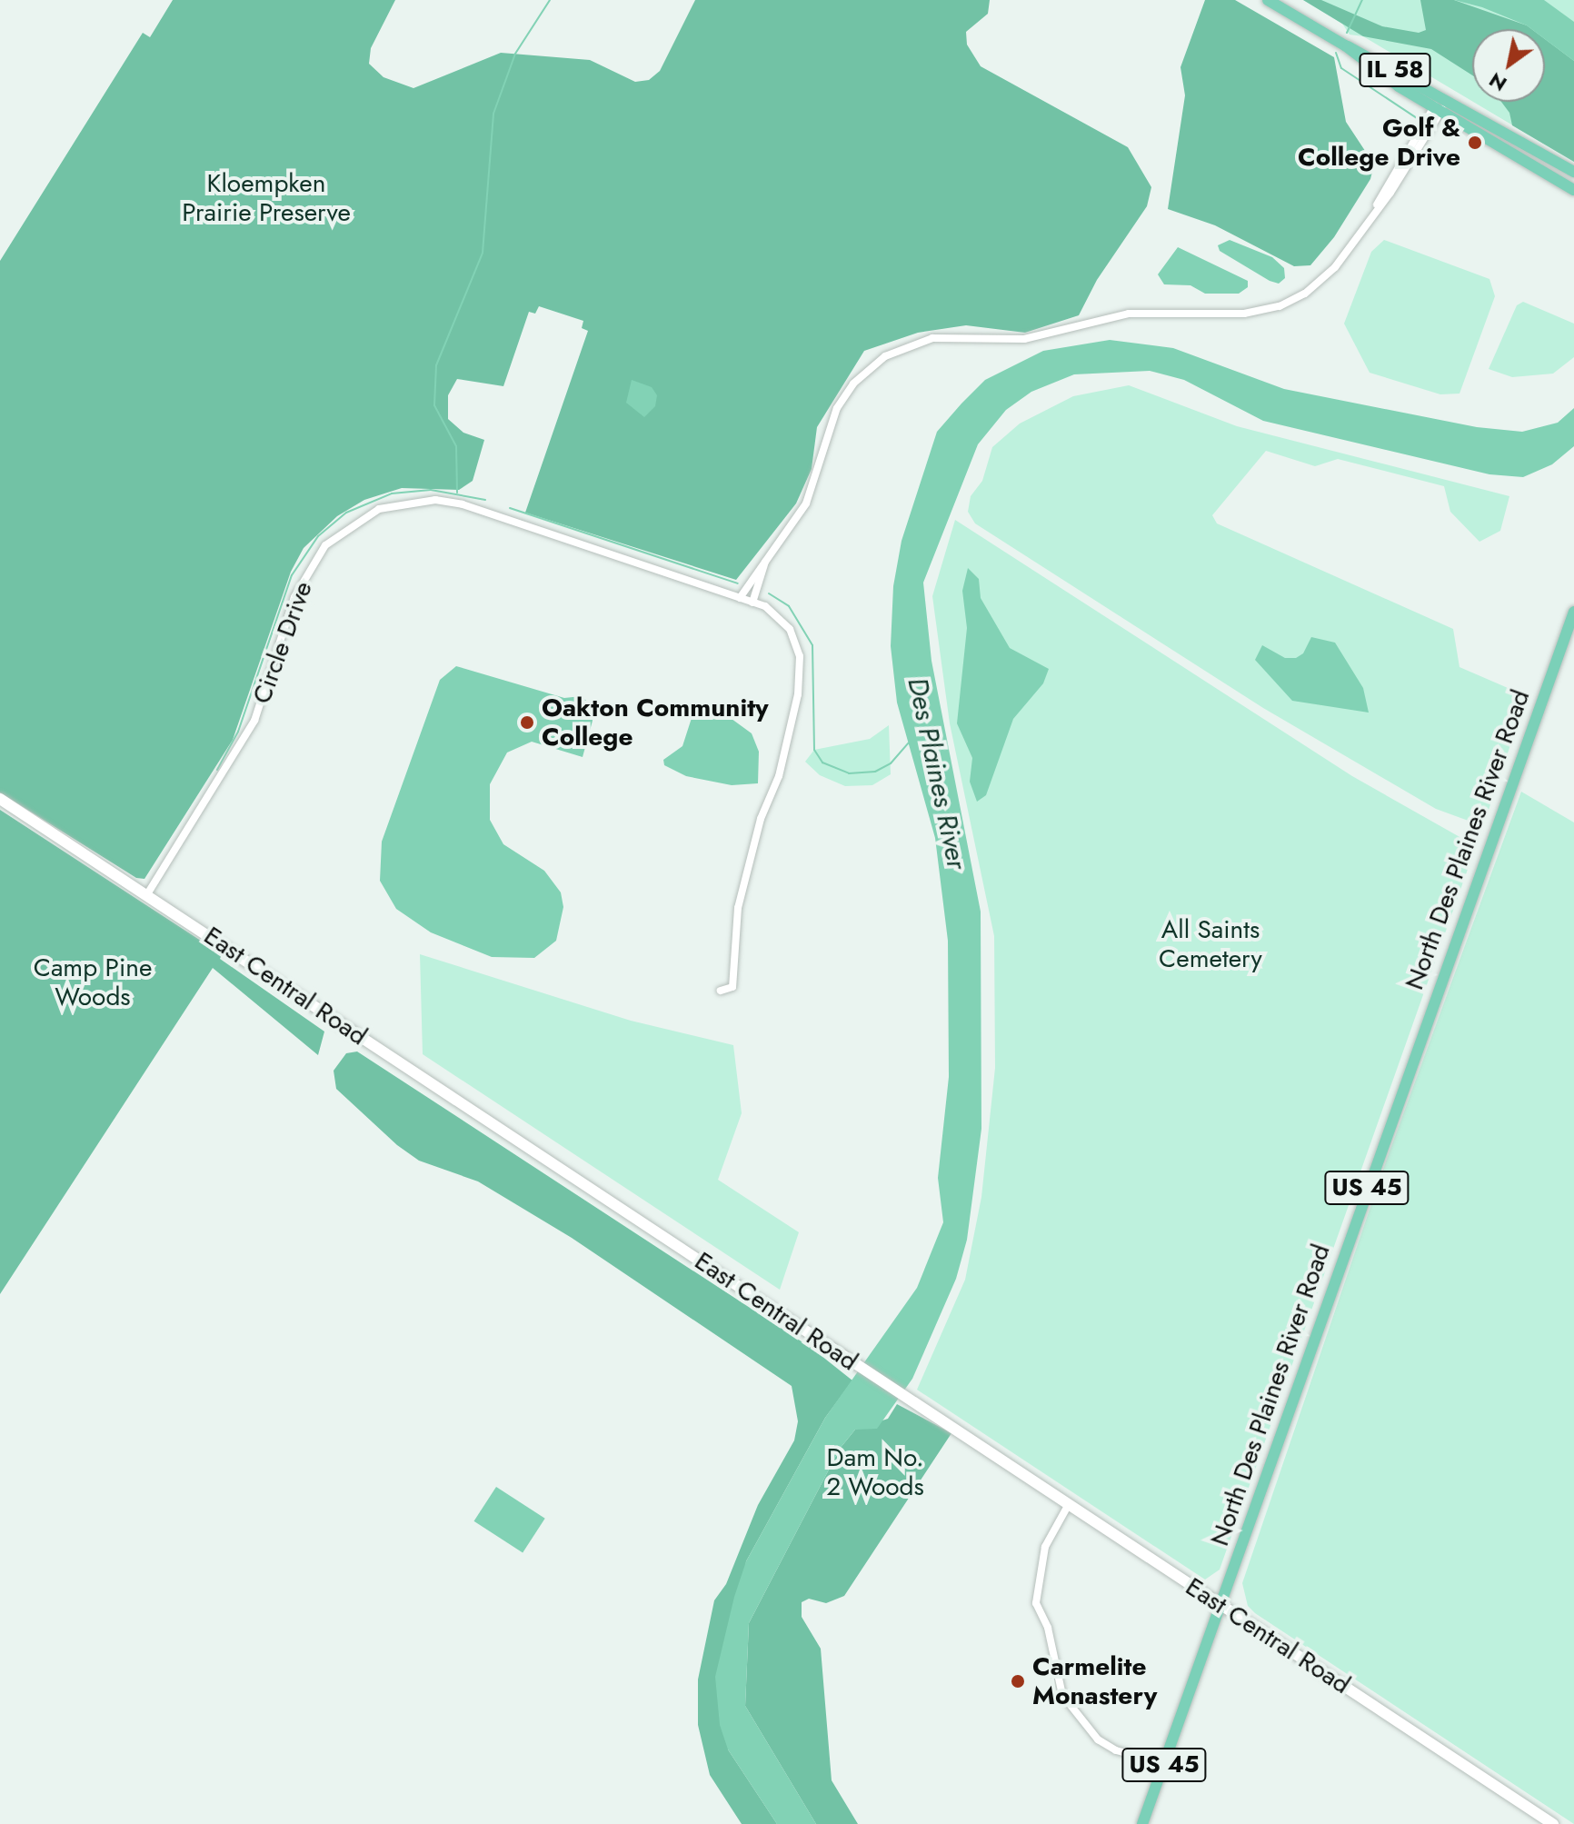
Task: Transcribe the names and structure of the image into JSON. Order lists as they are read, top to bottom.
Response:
{
  "streets": {
    "main road": [
      "IL 58",
      "North Des Plaines River Road",
      "East Central Road",
      "US 45"
    ],
    "street": ["Circle Drive"]
  },
  "crossings": [
    ["Circle Drive", "East Central Road"],
    ["North Des Plaines River Road", "East Central Road"]
  ],
  "water": ["Des Plaines River"],
  "parks": [
    "Kloempken Prairie Preserve",
    "All Saints Cemetery",
    "Camp Pine Woods",
    "Dam No. 2 Woods"
  ],
  "places": ["Golf & College Drive", "Oakton Community College", "Carmelite Monastery"],
  "north": "bottom left"
}
